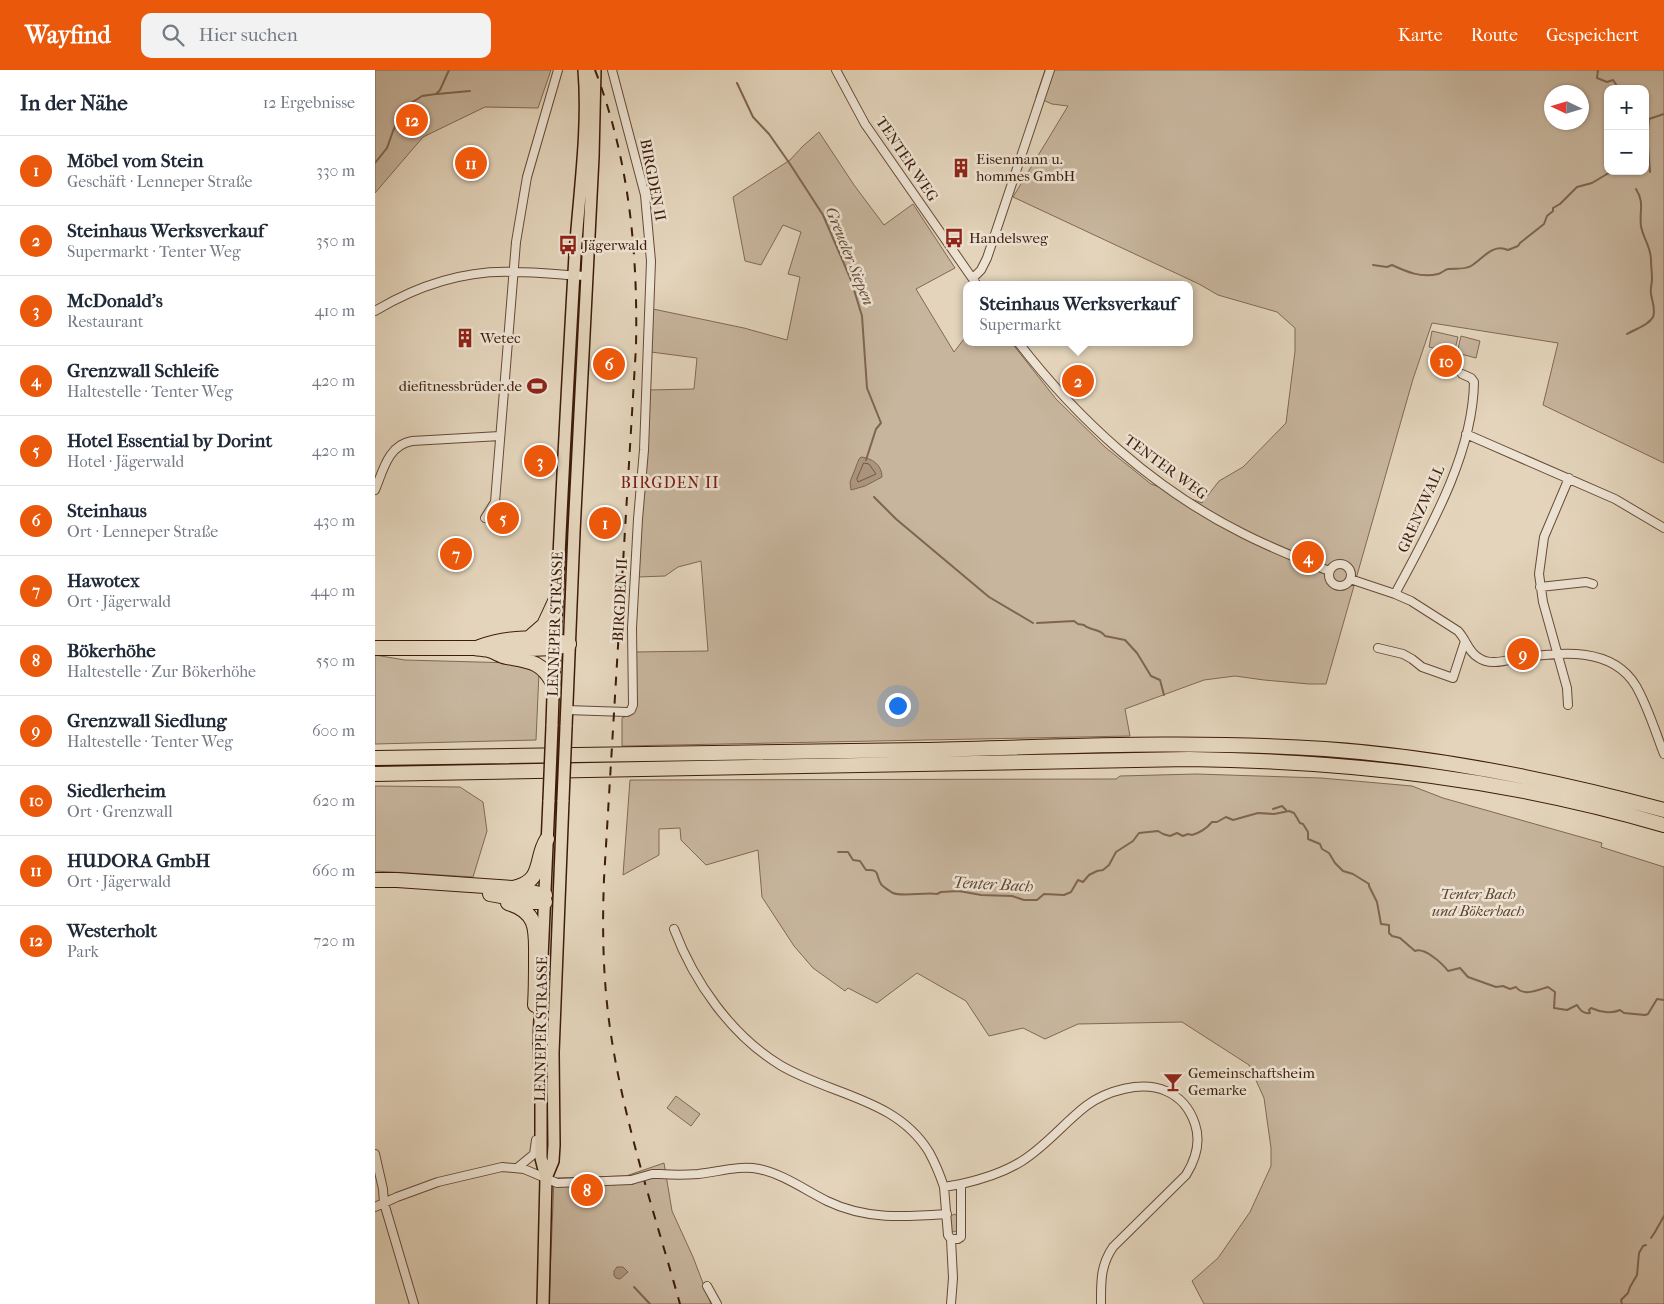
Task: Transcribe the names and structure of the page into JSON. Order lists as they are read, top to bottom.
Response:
{
  "streets": {
    "main road": ["LENNEPER STRASSE"],
    "street": ["TENTER WEG", "BIRGDEN II", "GRENZWALL"]
  },
  "crossings": [
    ["BIRGDEN II", "LENNEPER STRASSE"]
  ],
  "districts": ["BIRGDEN II"],
  "water": ["Greueler Siepen", "Tenter Bach"],
  "parks": ["Tenter Bach und Bökerbach"],
  "places": {
    "building": ["Eisenmann u. hommes GmbH", "Wetec"],
    "bus stop": ["Handelsweg", "Jägerwald"],
    "sports": ["diefitnessbrüder.de"],
    "bar": ["Gemeinschaftsheim Gemarke"]
  },
  "north": "left",
  "page": {
    "header": "Wayfind",
    "search": "Hier suchen",
    "nav": ["Karte", "Route", "Gespeichert"],
    "heading": ["In der Nähe", "12 Ergebnisse"],
    "map_buttons": ["+", "−"],
    "pins": [
      "12",
      "11",
      "10",
      "6",
      "2",
      "3",
      "5",
      "1",
      "7",
      "4",
      "9",
      "8"
    ],
    "list": [
      {
        "mark": "1",
        "name": "Möbel vom Stein",
        "note": "Geschäft · Lenneper Straße",
        "value": "330 m"
      },
      {
        "mark": "2",
        "name": "Steinhaus Werksverkauf",
        "note": "Supermarkt · Tenter Weg",
        "value": "350 m"
      },
      {
        "mark": "3",
        "name": "McDonald's",
        "note": "Restaurant",
        "value": "410 m"
      },
      {
        "mark": "4",
        "name": "Grenzwall Schleife",
        "note": "Haltestelle · Tenter Weg",
        "value": "420 m"
      },
      {
        "mark": "5",
        "name": "Hotel Essential by Dorint",
        "note": "Hotel · Jägerwald",
        "value": "420 m"
      },
      {
        "mark": "6",
        "name": "Steinhaus",
        "note": "Ort · Lenneper Straße",
        "value": "430 m"
      },
      {
        "mark": "7",
        "name": "Hawotex",
        "note": "Ort · Jägerwald",
        "value": "440 m"
      },
      {
        "mark": "8",
        "name": "Bökerhöhe",
        "note": "Haltestelle · Zur Bökerhöhe",
        "value": "550 m"
      },
      {
        "mark": "9",
        "name": "Grenzwall Siedlung",
        "note": "Haltestelle · Tenter Weg",
        "value": "600 m"
      },
      {
        "mark": "10",
        "name": "Siedlerheim",
        "note": "Ort · Grenzwall",
        "value": "620 m"
      },
      {
        "mark": "11",
        "name": "HUDORA GmbH",
        "note": "Ort · Jägerwald",
        "value": "660 m"
      },
      {
        "mark": "12",
        "name": "Westerholt",
        "note": "Park",
        "value": "720 m"
      }
    ],
    "popup": ["Steinhaus Werksverkauf", "Supermarkt"]
  }
}
